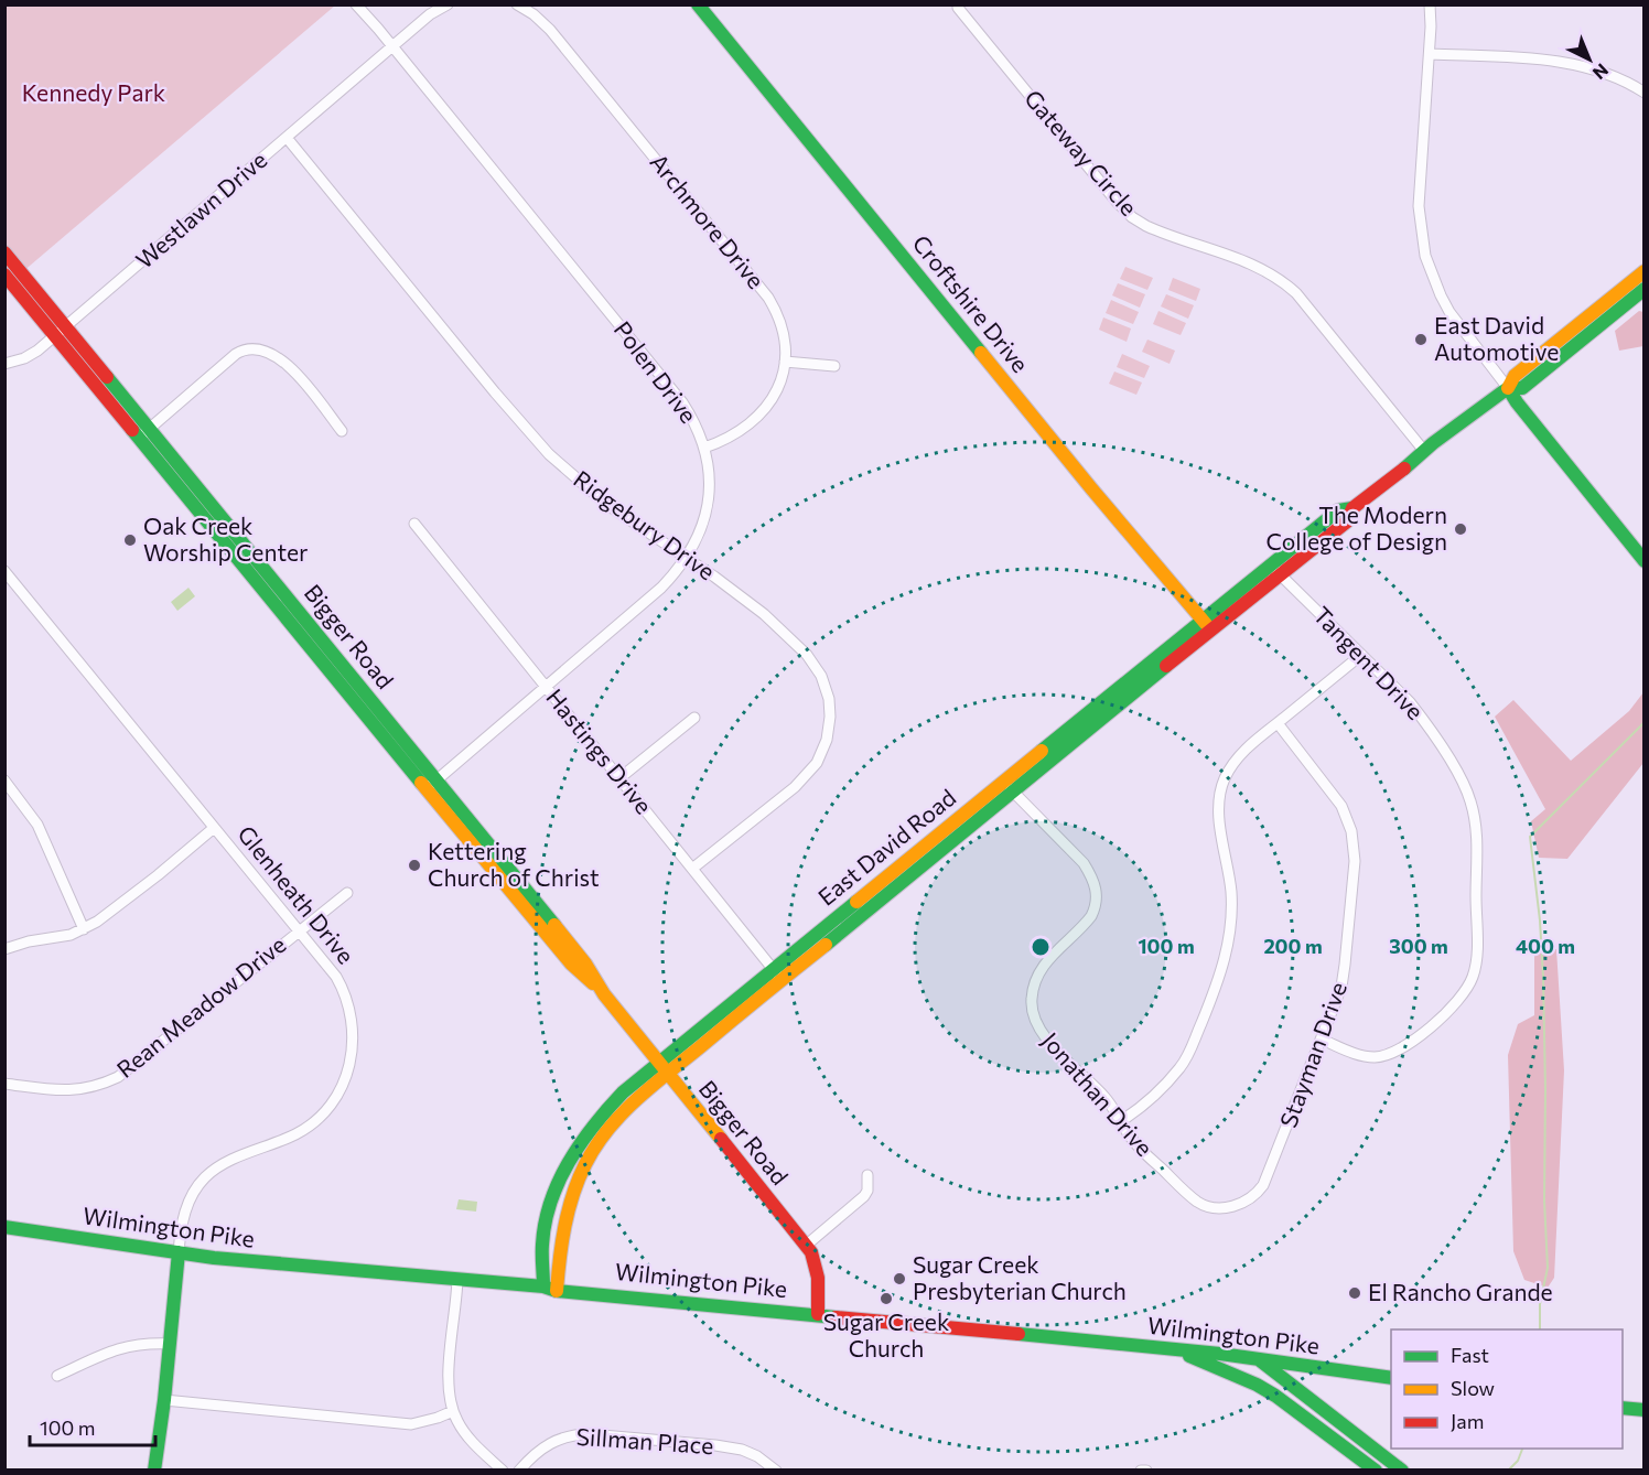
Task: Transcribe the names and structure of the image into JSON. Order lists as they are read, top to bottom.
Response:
{
  "streets": {
    "street": [
      "Gateway Circle",
      "Westlawn Drive",
      "Archmore Drive",
      "Croftshire Drive",
      "Polen Drive",
      "Ridgebury Drive",
      "Bigger Road",
      "Tangent Drive",
      "Hastings Drive",
      "East David Road",
      "Glenheath Drive",
      "Rean Meadow Drive",
      "Stayman Drive",
      "Jonathan Drive",
      "Wilmington Pike",
      "Sillman Place"
    ]
  },
  "crossings": [
    ["Gateway Circle", "East David Road"],
    ["Westlawn Drive", "Polen Drive"],
    ["Westlawn Drive", "Ridgebury Drive"],
    ["Westlawn Drive", "Bigger Road"],
    ["Archmore Drive", "Polen Drive"],
    ["Croftshire Drive", "East David Road"],
    ["Polen Drive", "Ridgebury Drive"],
    ["Polen Drive", "Bigger Road"],
    ["Polen Drive", "Hastings Drive"],
    ["Ridgebury Drive", "Hastings Drive"],
    ["Bigger Road", "East David Road"],
    ["Bigger Road", "Wilmington Pike"],
    ["Tangent Drive", "East David Road"],
    ["Tangent Drive", "Stayman Drive"],
    ["Hastings Drive", "East David Road"],
    ["East David Road", "Jonathan Drive"],
    ["East David Road", "Wilmington Pike"],
    ["Glenheath Drive", "Rean Meadow Drive"],
    ["Glenheath Drive", "Wilmington Pike"],
    ["Stayman Drive", "Jonathan Drive"]
  ],
  "parks": ["Kennedy Park"],
  "places": [
    "East David Automotive",
    "The Modern College of Design",
    "Oak Creek Worship Center",
    "Kettering Church of Christ",
    "Sugar Creek Presbyterian Church",
    "El Rancho Grande",
    "Sugar Creek Church"
  ],
  "legend": ["Fast", "Slow", "Jam"],
  "scale_bar": "100 m",
  "north": "bottom right",
  "rings": [
    "100 m",
    "200 m",
    "300 m",
    "400 m"
  ]
}
